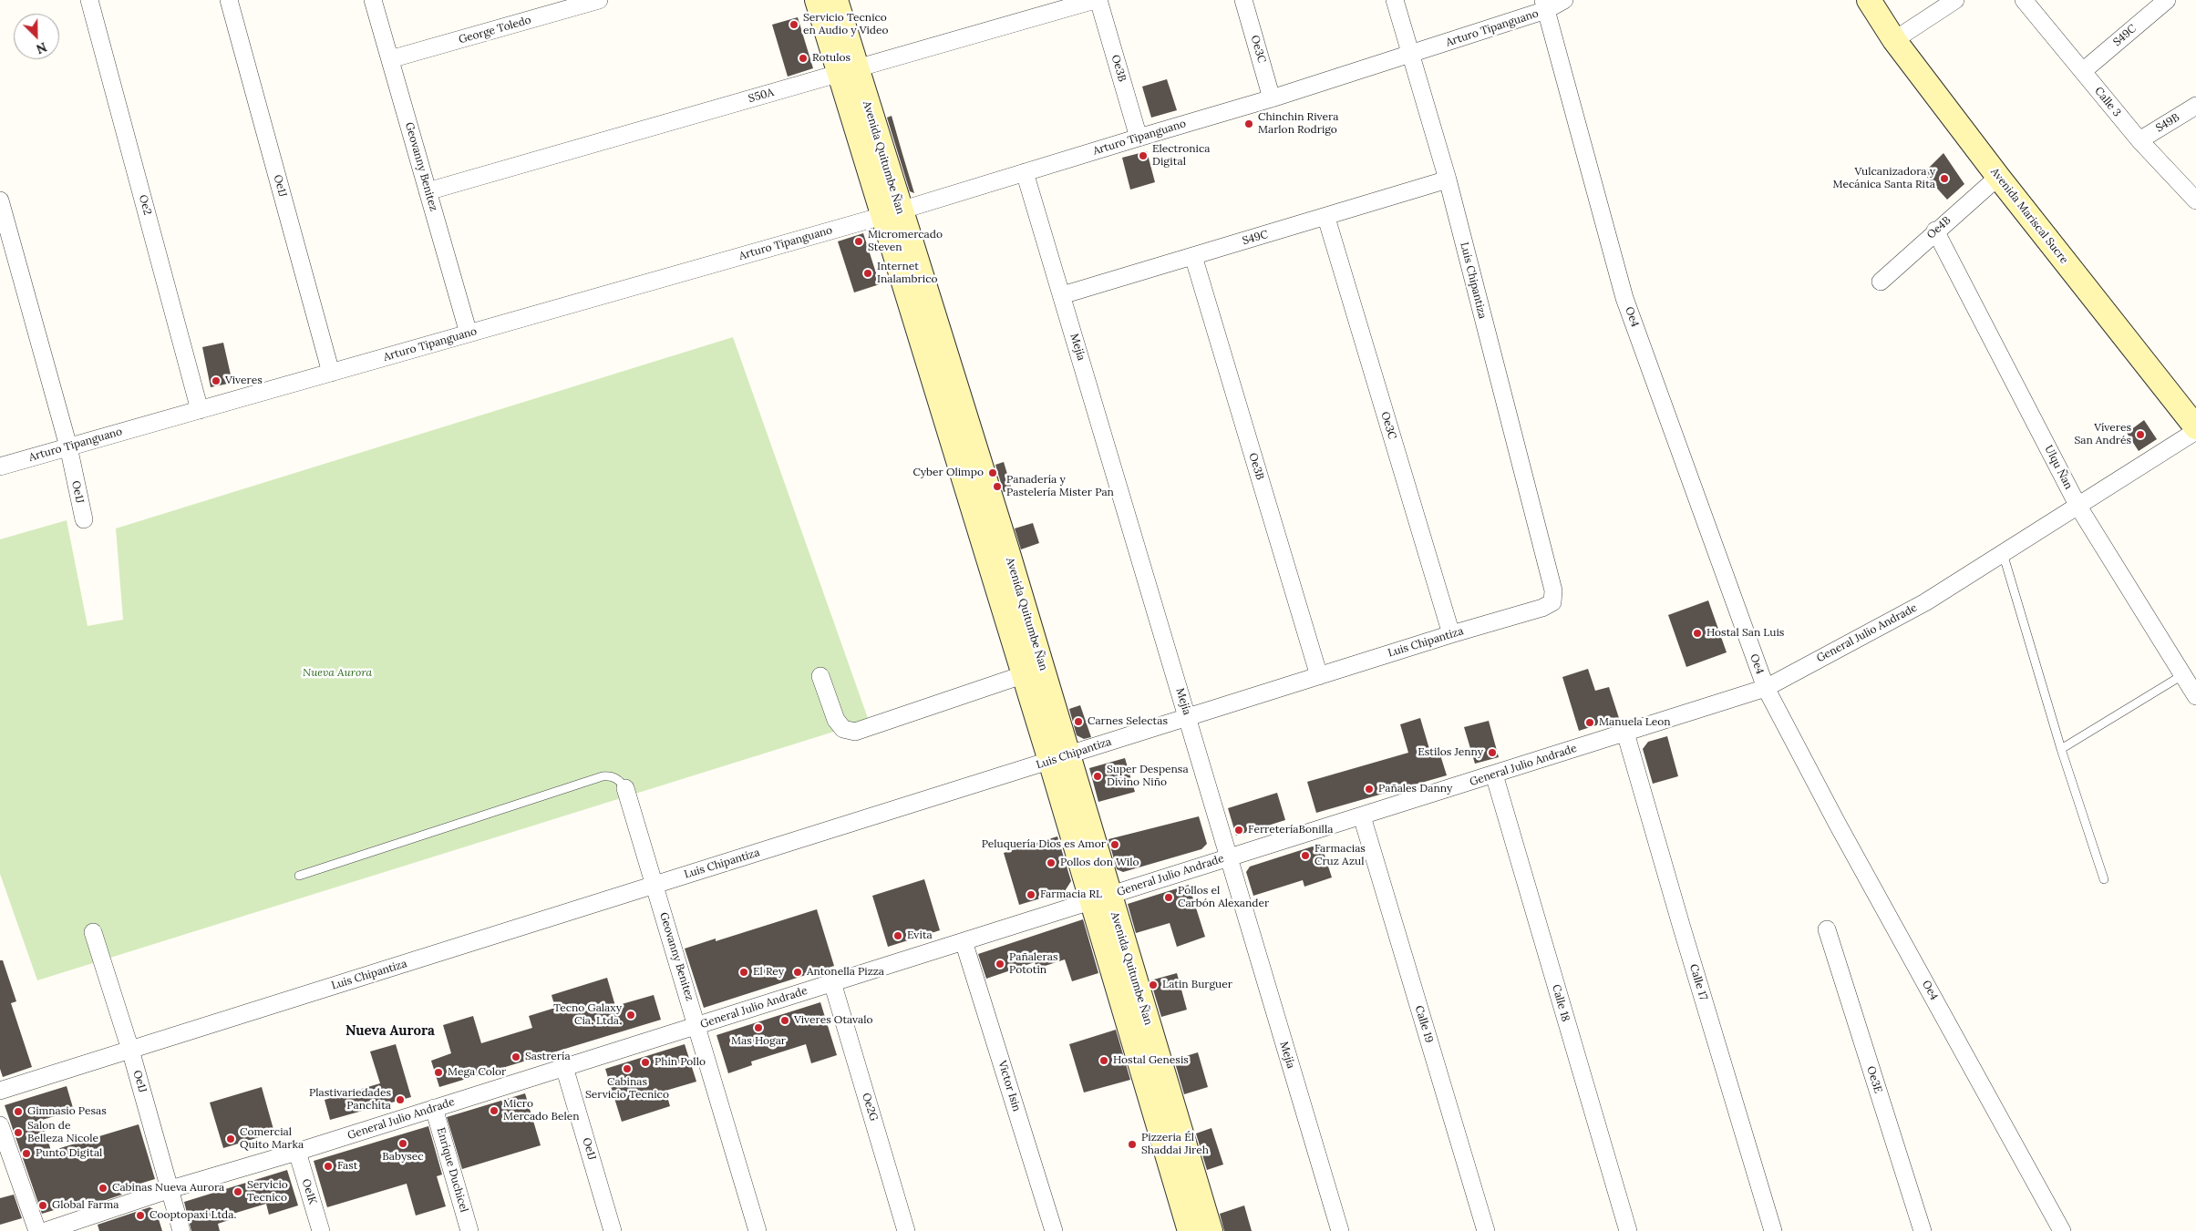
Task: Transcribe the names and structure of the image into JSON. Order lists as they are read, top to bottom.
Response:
{
  "streets": {
    "street": [
      "Arturo Tipanguano",
      "George Toledo",
      "S49C",
      "Oe3C",
      "Oe3B",
      "S50A",
      "Calle 3",
      "S49B",
      "Avenida Quitumbe Ñan",
      "Geovanny Benitez",
      "Oe1J",
      "Oe2",
      "Avenida Mariscal Sucre",
      "Oe4B",
      "Luis Chipantiza",
      "Oe4",
      "Mejía",
      "Ulqu Ñan",
      "General Julio Andrade",
      "Calle 17",
      "Calle 18",
      "Calle 19",
      "Oe3E",
      "Victor Isin",
      "Oe2G",
      "Enrique Duchicel",
      "Oe1K"
    ]
  },
  "crossings": [
    ["Arturo Tipanguano", "Oe3C"],
    ["Arturo Tipanguano", "Oe3B"],
    ["Arturo Tipanguano", "Avenida Quitumbe Ñan"],
    ["Arturo Tipanguano", "Geovanny Benitez"],
    ["Arturo Tipanguano", "Oe1J"],
    ["Arturo Tipanguano", "Oe2"],
    ["Arturo Tipanguano", "Luis Chipantiza"],
    ["Arturo Tipanguano", "Oe4"],
    ["Arturo Tipanguano", "Mejía"],
    ["George Toledo", "Geovanny Benitez"],
    ["S49C", "Oe3C"],
    ["S49C", "Oe3B"],
    ["S49C", "Calle 3"],
    ["S49C", "Luis Chipantiza"],
    ["S49C", "Mejía"],
    ["Oe3C", "Luis Chipantiza"],
    ["Oe3B", "S50A"],
    ["Oe3B", "Luis Chipantiza"],
    ["S50A", "Avenida Quitumbe Ñan"],
    ["S50A", "Geovanny Benitez"],
    ["Calle 3", "S49B"],
    ["Avenida Quitumbe Ñan", "Luis Chipantiza"],
    ["Avenida Quitumbe Ñan", "General Julio Andrade"],
    ["Geovanny Benitez", "Luis Chipantiza"],
    ["Geovanny Benitez", "General Julio Andrade"],
    ["Oe1J", "Luis Chipantiza"],
    ["Oe1J", "General Julio Andrade"],
    ["Avenida Mariscal Sucre", "Oe4B"],
    ["Oe4B", "Ulqu Ñan"],
    ["Luis Chipantiza", "Mejía"],
    ["Oe4", "General Julio Andrade"],
    ["Mejía", "General Julio Andrade"],
    ["Ulqu Ñan", "General Julio Andrade"],
    ["General Julio Andrade", "Calle 17"],
    ["General Julio Andrade", "Calle 18"],
    ["General Julio Andrade", "Calle 19"],
    ["General Julio Andrade", "Victor Isin"],
    ["General Julio Andrade", "Oe2G"],
    ["General Julio Andrade", "Enrique Duchicel"],
    ["General Julio Andrade", "Oe1K"]
  ],
  "districts": ["Nueva Aurora"],
  "parks": ["Nueva Aurora"],
  "places": [
    "Servicio Tecnico en Audio y Video",
    "Rotulos",
    "Chinchin Rivera Marlon Rodrigo",
    "Electronica Digital",
    "Vulcanizadora y Mecánica Santa Rita",
    "Micromercado Steven",
    "Internet Inalambrico",
    "Viveres",
    "Víveres San Andrés",
    "Cyber Olimpo",
    "Panadería y Pastelería Mister Pan",
    "Hostal San Luis",
    "Carnes Selectas",
    "Manuela Leon",
    "Estilos Jenny",
    "Super Despensa Divino Niño",
    "Pañales Danny",
    "FerreteríaBonilla",
    "Peluquería Dios es Amor",
    "Farmacias Cruz Azul",
    "Pollos don Wilo",
    "Farmacia RL",
    "Pollos el Carbón Alexander",
    "Evita",
    "Pañaleras Pototin",
    "El Rey",
    "Antonella Pizza",
    "Latin Burguer",
    "Tecno Galaxy Cia. Ltda.",
    "Viveres Otavalo",
    "Mas Hogar",
    "Sastrería",
    "Hostal Genesis",
    "Phin Pollo",
    "Cabinas Servicio Tecnico",
    "Mega Color",
    "Plastivariedades Panchita",
    "Micro Mercado Belen",
    "Gimnasio Pesas",
    "Salon de Belleza Nicole",
    "Comercial Quito Marka",
    "Babysec",
    "Pizzeria Él Shaddai Jireh",
    "Punto Digital",
    "Fast",
    "Cabinas Nueva Aurora",
    "Servicio Tecnico",
    "Global Farma",
    "Cooptopaxi Ltda."
  ],
  "north": "bottom right"
}
